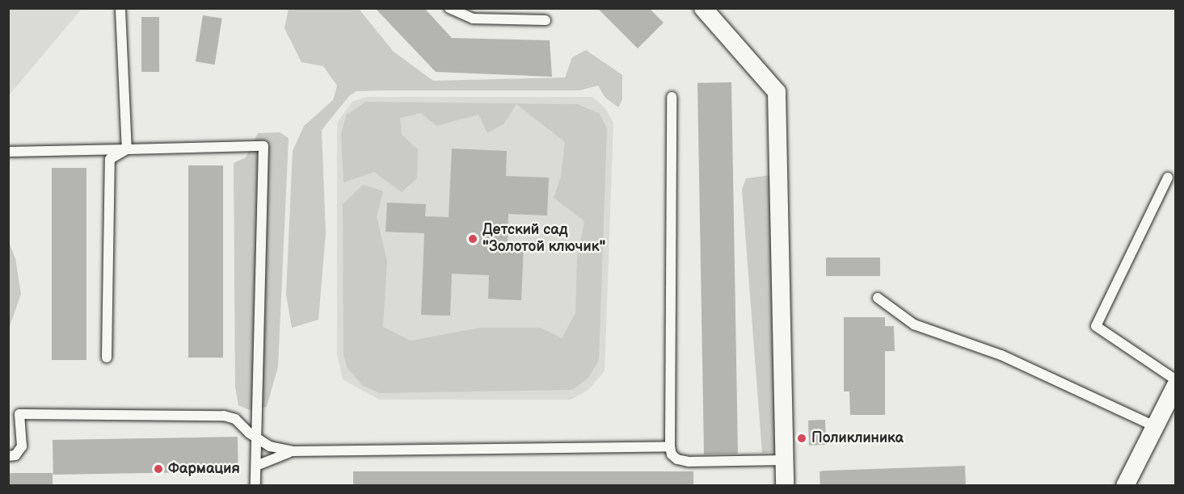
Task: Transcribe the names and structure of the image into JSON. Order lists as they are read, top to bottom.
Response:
{
  "places": ["Детский сад \"Золотой ключик\"", "Поликлиника", "Фармация"]
}
